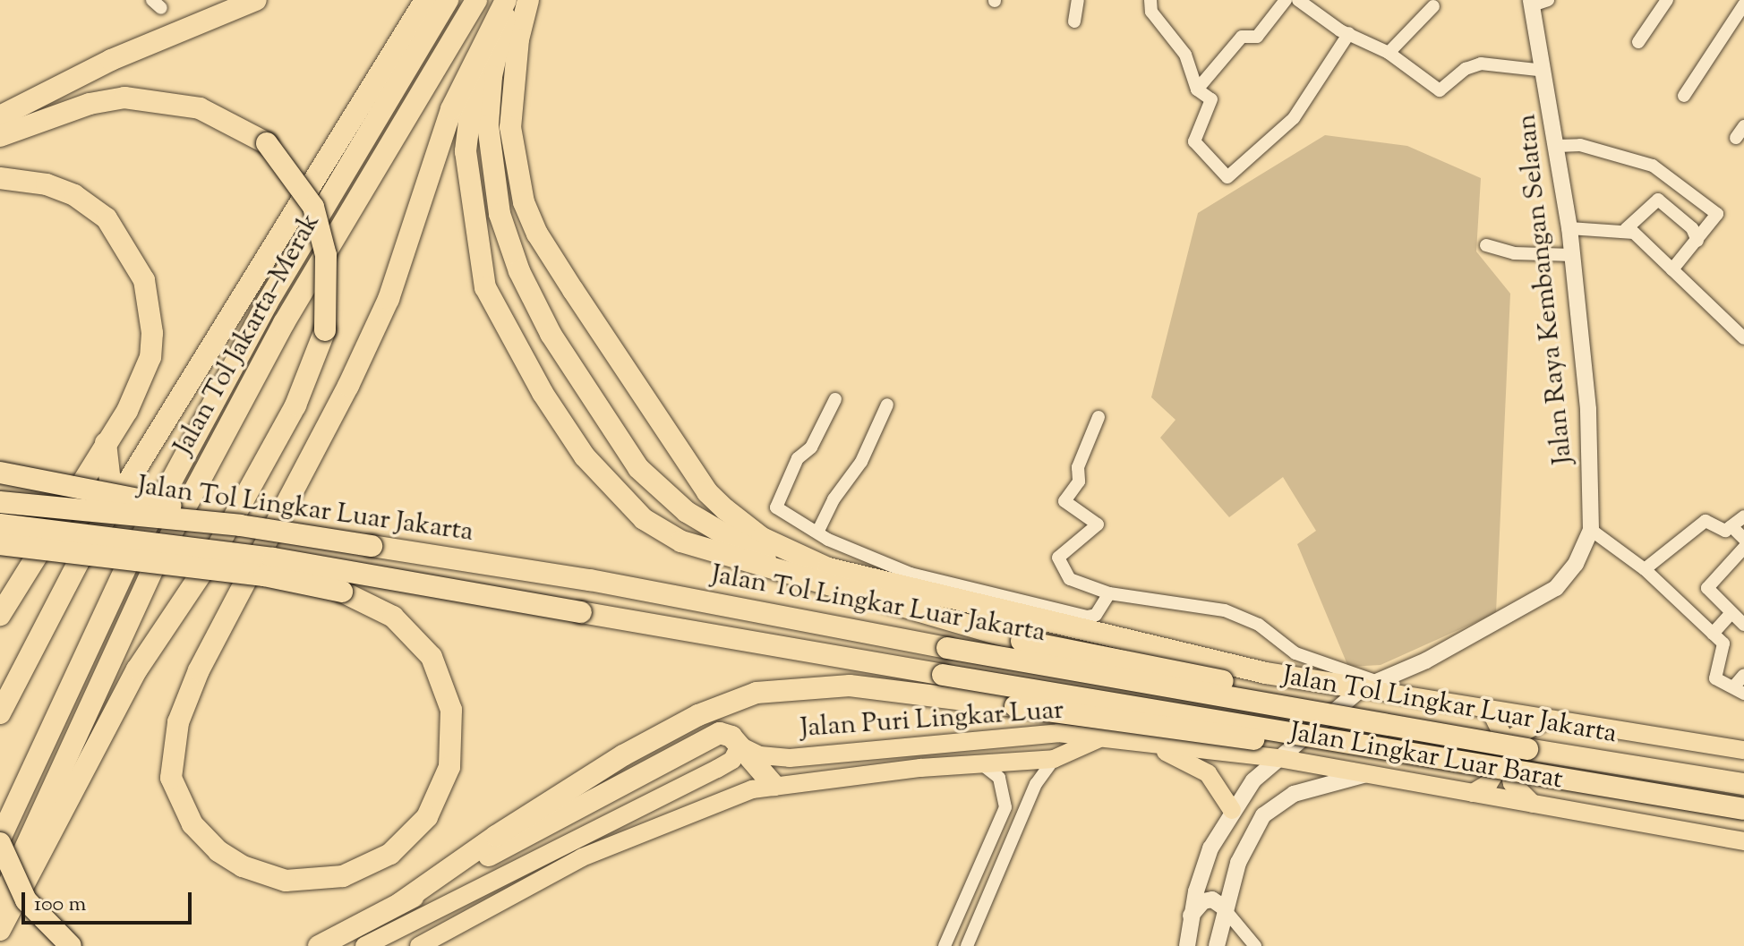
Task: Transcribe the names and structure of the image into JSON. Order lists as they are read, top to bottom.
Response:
{
  "streets": {
    "highway": ["Jalan Tol Jakarta–Merak", "Jalan Tol Lingkar Luar Jakarta"],
    "main road": ["Jalan Raya Kembangan Selatan", "Jalan Puri Lingkar Luar", "Jalan Lingkar Luar Barat"]
  },
  "crossings": [
    ["Jalan Raya Kembangan Selatan", "Jalan Lingkar Luar Barat"],
    ["Jalan Puri Lingkar Luar", "Jalan Lingkar Luar Barat"]
  ],
  "scale_bar": "100 m"
}
